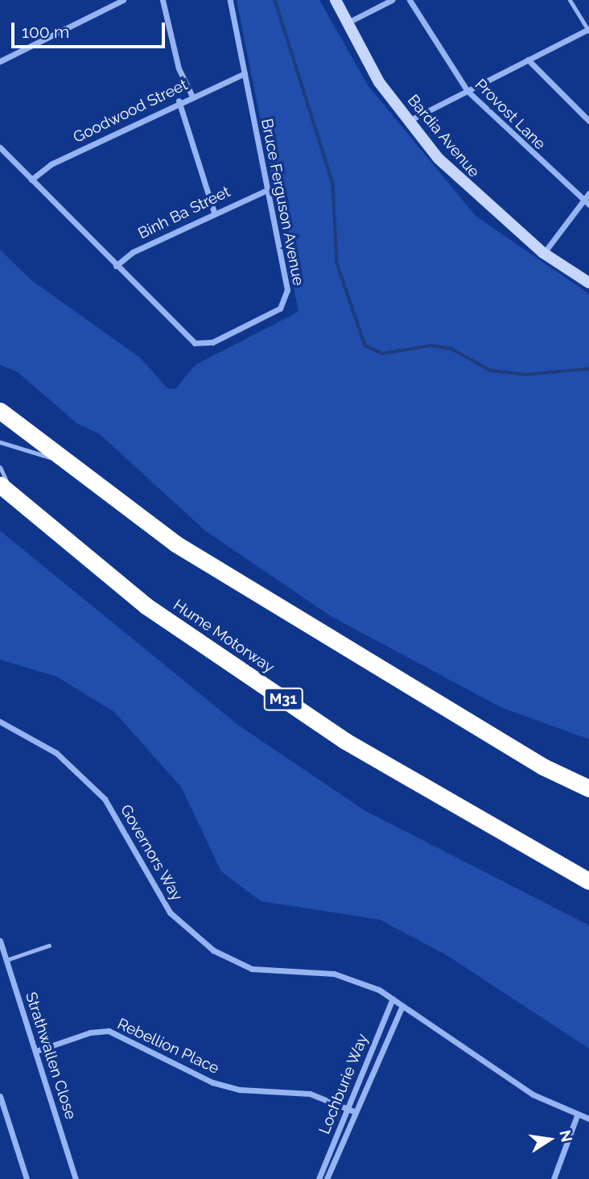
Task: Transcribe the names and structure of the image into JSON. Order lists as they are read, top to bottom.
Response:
{
  "streets": {
    "highway": ["Hume Motorway", "M31"],
    "street": [
      "Goodwood Street",
      "Provost Lane",
      "Bardia Avenue",
      "Bruce Ferguson Avenue",
      "Binh Ba Street",
      "Governors Way",
      "Rebellion Place",
      "Strathwallen Close",
      "Lochburie Way"
    ]
  },
  "crossings": [
    ["Goodwood Street", "Bruce Ferguson Avenue"],
    ["Bruce Ferguson Avenue", "Binh Ba Street"],
    ["Governors Way", "Lochburie Way"],
    ["Rebellion Place", "Strathwallen Close"],
    ["Rebellion Place", "Lochburie Way"]
  ],
  "scale_bar": "100 m",
  "north": "right"
}
